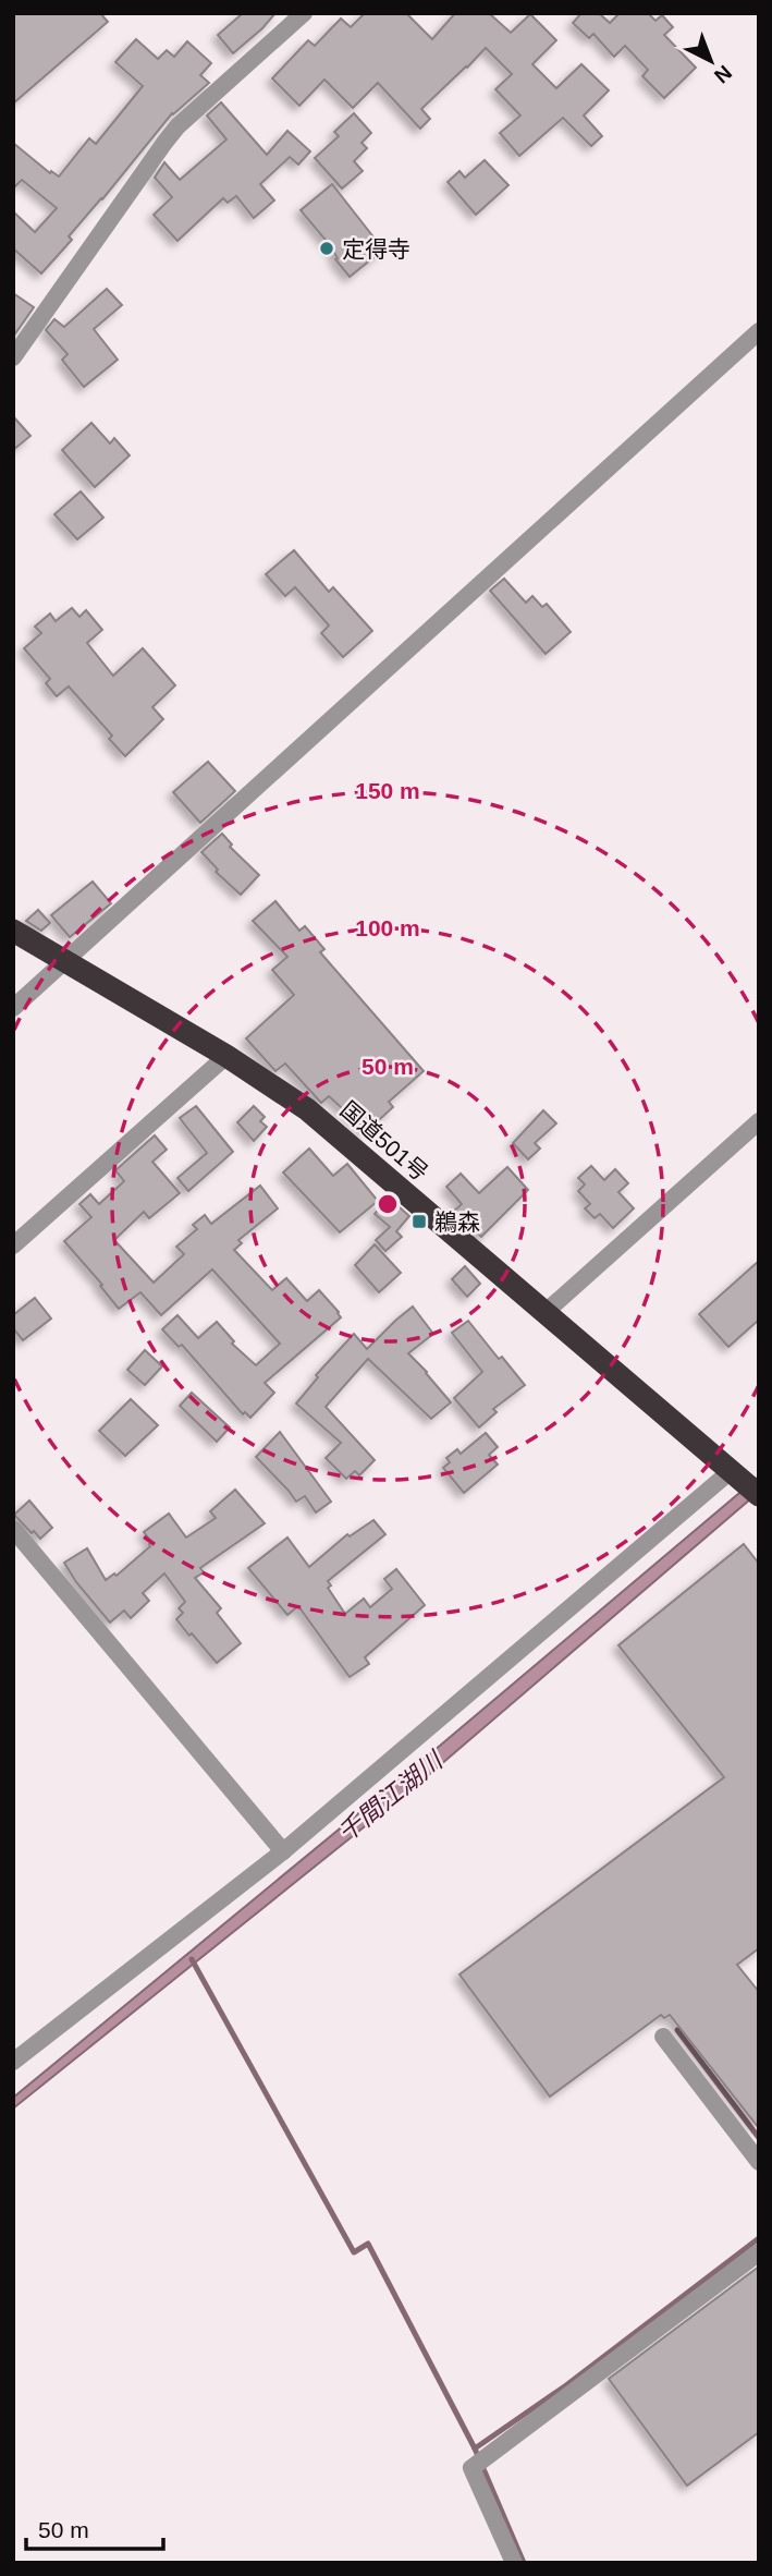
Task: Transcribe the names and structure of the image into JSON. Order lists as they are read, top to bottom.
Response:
{
  "streets": {
    "highway": ["国道501号"]
  },
  "water": ["千間江湖川"],
  "places": {
    "other": ["定得寺"],
    "transit": ["鵜森"]
  },
  "scale_bar": "50 m",
  "north": "bottom right",
  "rings": ["150 m", "100 m", "50 m"]
}
